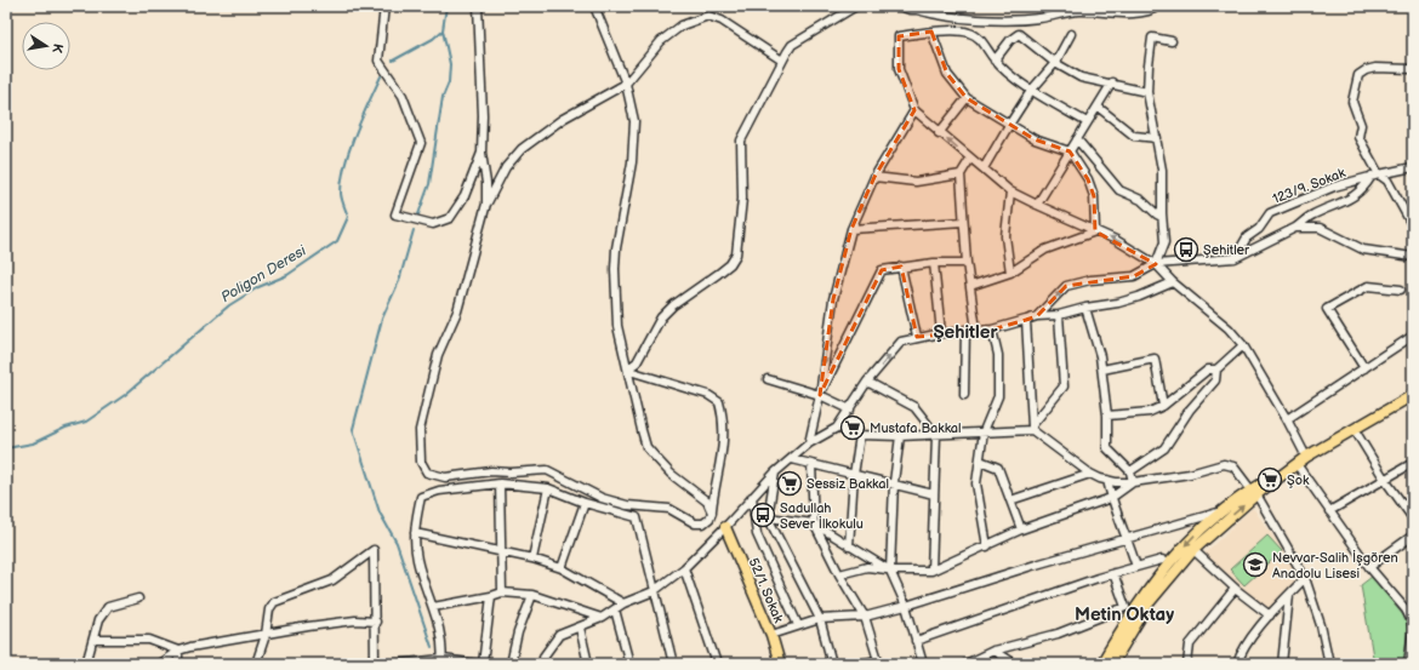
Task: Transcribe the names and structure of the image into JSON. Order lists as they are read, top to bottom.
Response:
{
  "streets": {
    "main road": ["52/1. Sokak"],
    "street": ["123/9. Sokak"]
  },
  "districts": ["Şehitler", "Metin Oktay"],
  "water": ["Poligon Deresi"],
  "places": {
    "bus stop": ["Şehitler", "Sadullah Sever İlkokulu"],
    "supermarket": ["Mustafa Bakkal", "Şok", "Sessiz Bakkal"],
    "school or university": ["Nevvar-Salih İşgören Anadolu Lisesi"]
  },
  "north": "right"
}
